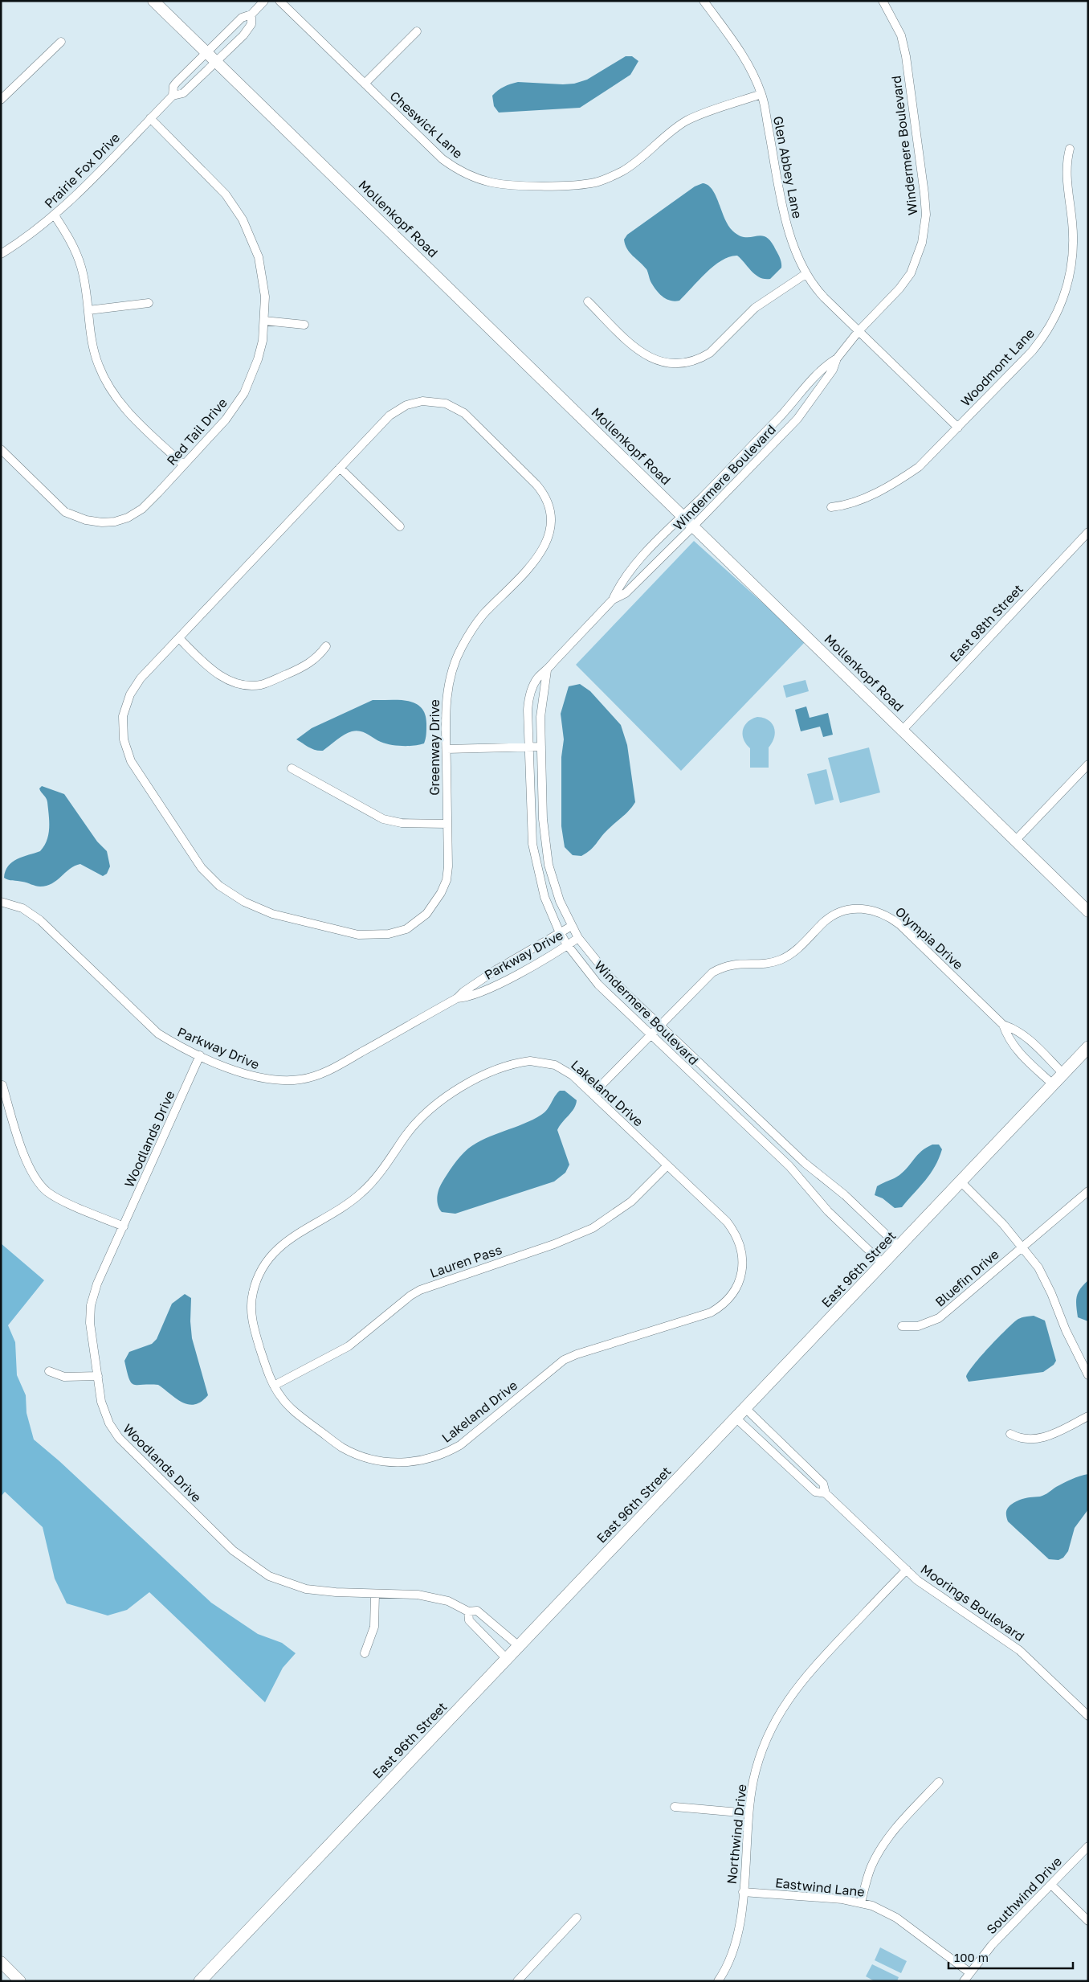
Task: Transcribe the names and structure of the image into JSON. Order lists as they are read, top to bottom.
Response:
{
  "streets": {
    "main road": ["East 96th Street"],
    "street": [
      "Cheswick Lane",
      "Windermere Boulevard",
      "Glen Abbey Lane",
      "Prairie Fox Drive",
      "Mollenkopf Road",
      "Woodmont Lane",
      "Red Tail Drive",
      "East 98th Street",
      "Greenway Drive",
      "Olympia Drive",
      "Parkway Drive",
      "Lakeland Drive",
      "Woodlands Drive",
      "Lauren Pass",
      "Bluefin Drive",
      "Moorings Boulevard",
      "Northwind Drive",
      "Eastwind Lane",
      "Southwind Drive"
    ]
  },
  "crossings": [
    ["Cheswick Lane", "Glen Abbey Lane"],
    ["Windermere Boulevard", "Glen Abbey Lane"],
    ["Windermere Boulevard", "Mollenkopf Road"],
    ["Windermere Boulevard", "Olympia Drive"],
    ["Windermere Boulevard", "Parkway Drive"],
    ["Windermere Boulevard", "East 96th Street"],
    ["Glen Abbey Lane", "Woodmont Lane"],
    ["Prairie Fox Drive", "Mollenkopf Road"],
    ["Prairie Fox Drive", "Red Tail Drive"],
    ["Mollenkopf Road", "East 98th Street"],
    ["Olympia Drive", "Lakeland Drive"],
    ["Olympia Drive", "East 96th Street"],
    ["Parkway Drive", "Woodlands Drive"],
    ["Lakeland Drive", "Lauren Pass"],
    ["Woodlands Drive", "East 96th Street"],
    ["East 96th Street", "Moorings Boulevard"],
    ["Moorings Boulevard", "Northwind Drive"],
    ["Northwind Drive", "Eastwind Lane"],
    ["Eastwind Lane", "Southwind Drive"]
  ],
  "scale_bar": "100 m"
}
